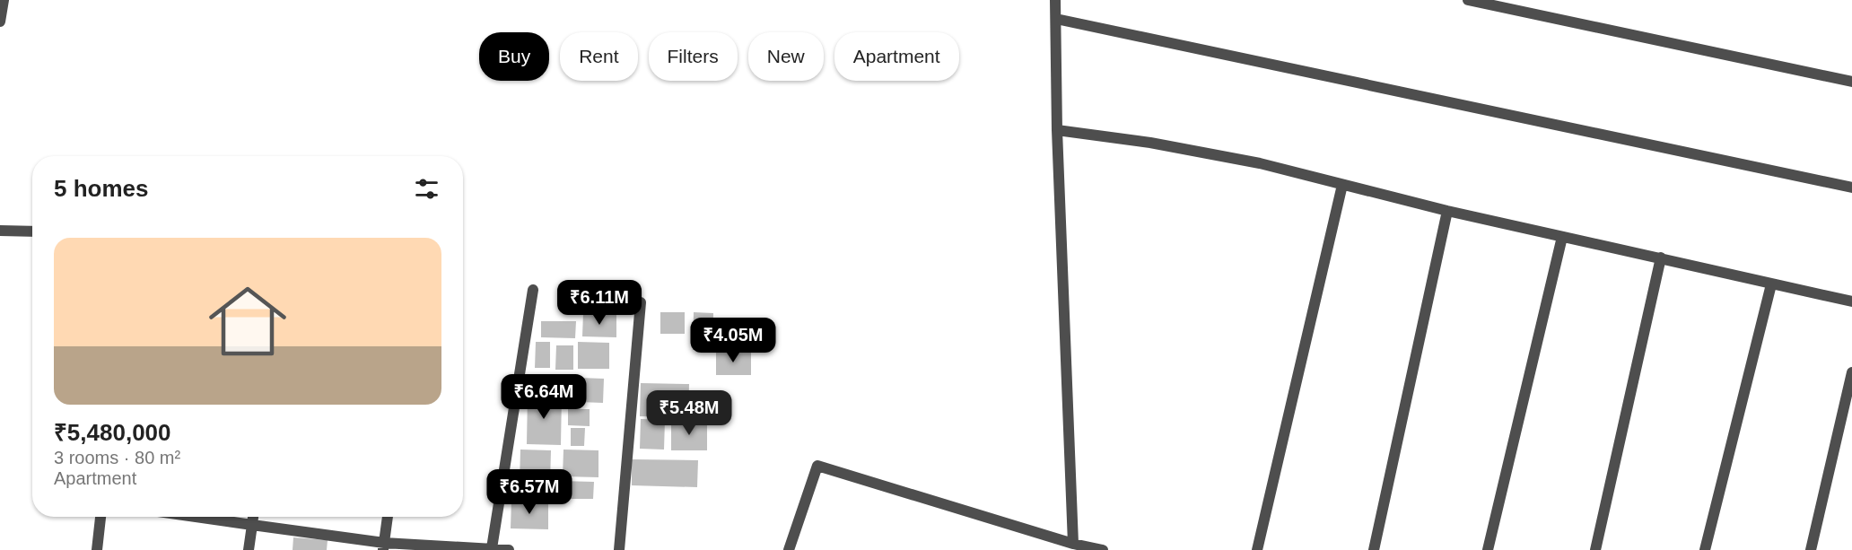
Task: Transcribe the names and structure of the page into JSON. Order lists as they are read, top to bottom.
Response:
{
  "page": {
    "chip": [
      "Buy",
      "Rent",
      "Filters",
      "New",
      "Apartment"
    ],
    "heading": "5 homes",
    "list": [
      {
        "name": "₹5,480,000",
        "note": "3 rooms · 80 m² · Apartment"
      }
    ],
    "price": [
      "₹6.11M",
      "₹4.05M",
      "₹6.64M",
      "₹5.48M",
      "₹6.57M"
    ]
  }
}
